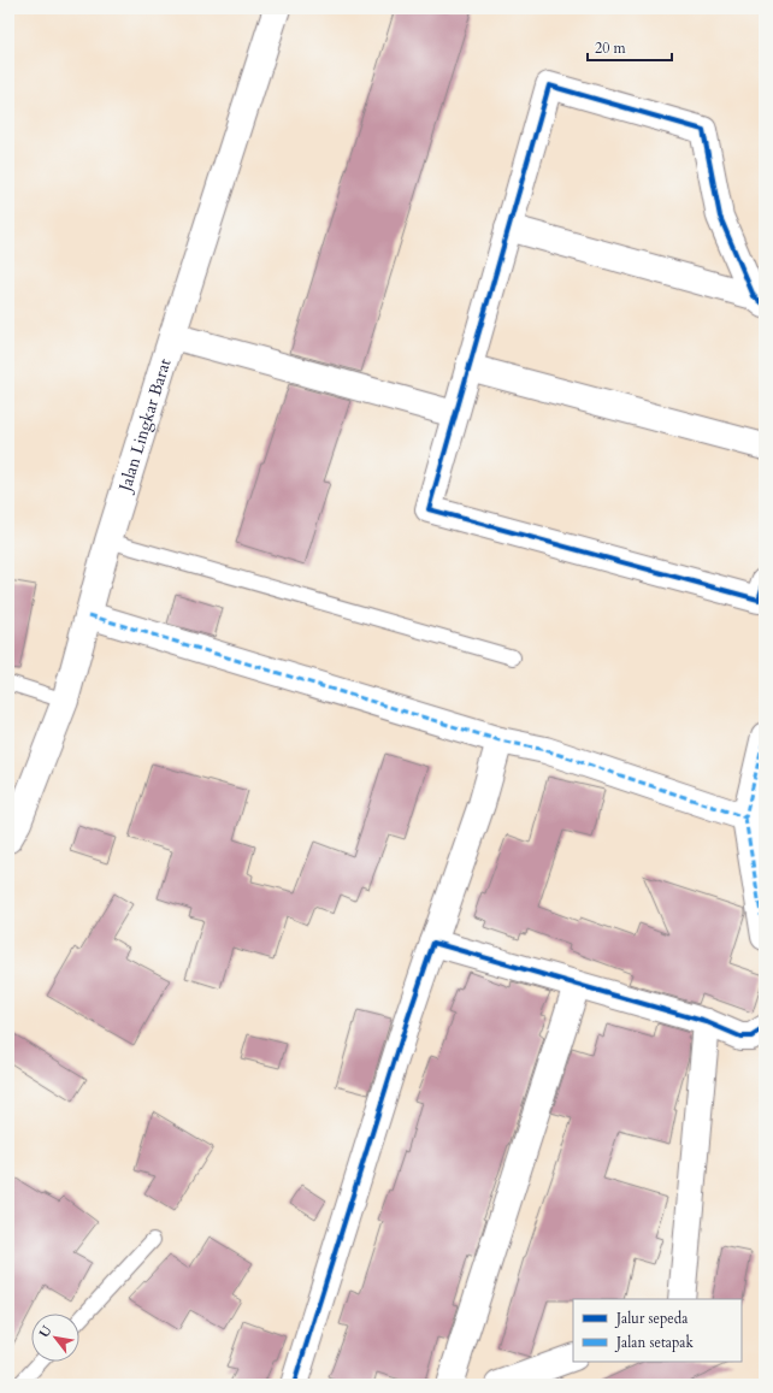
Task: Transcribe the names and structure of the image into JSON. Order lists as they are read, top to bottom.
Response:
{
  "streets": {
    "main road": ["Jalan Lingkar Barat"]
  },
  "legend": ["Jalur sepeda", "Jalan setapak"],
  "scale_bar": "20 m",
  "north": "top left"
}
